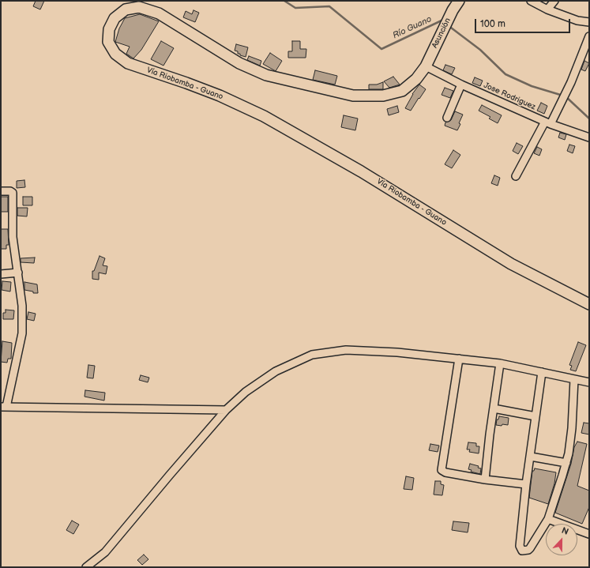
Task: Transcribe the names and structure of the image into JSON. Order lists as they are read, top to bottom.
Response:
{
  "streets": {
    "main road": ["Asunción", "Vía Riobamba - Guano"],
    "street": ["Jose Rodriguez"]
  },
  "crossings": [
    ["Asunción", "Vía Riobamba - Guano"],
    ["Asunción", "Jose Rodriguez"],
    ["Vía Riobamba - Guano", "Jose Rodriguez"]
  ],
  "water": ["Río Guano"],
  "scale_bar": "100 m",
  "north": "top"
}
